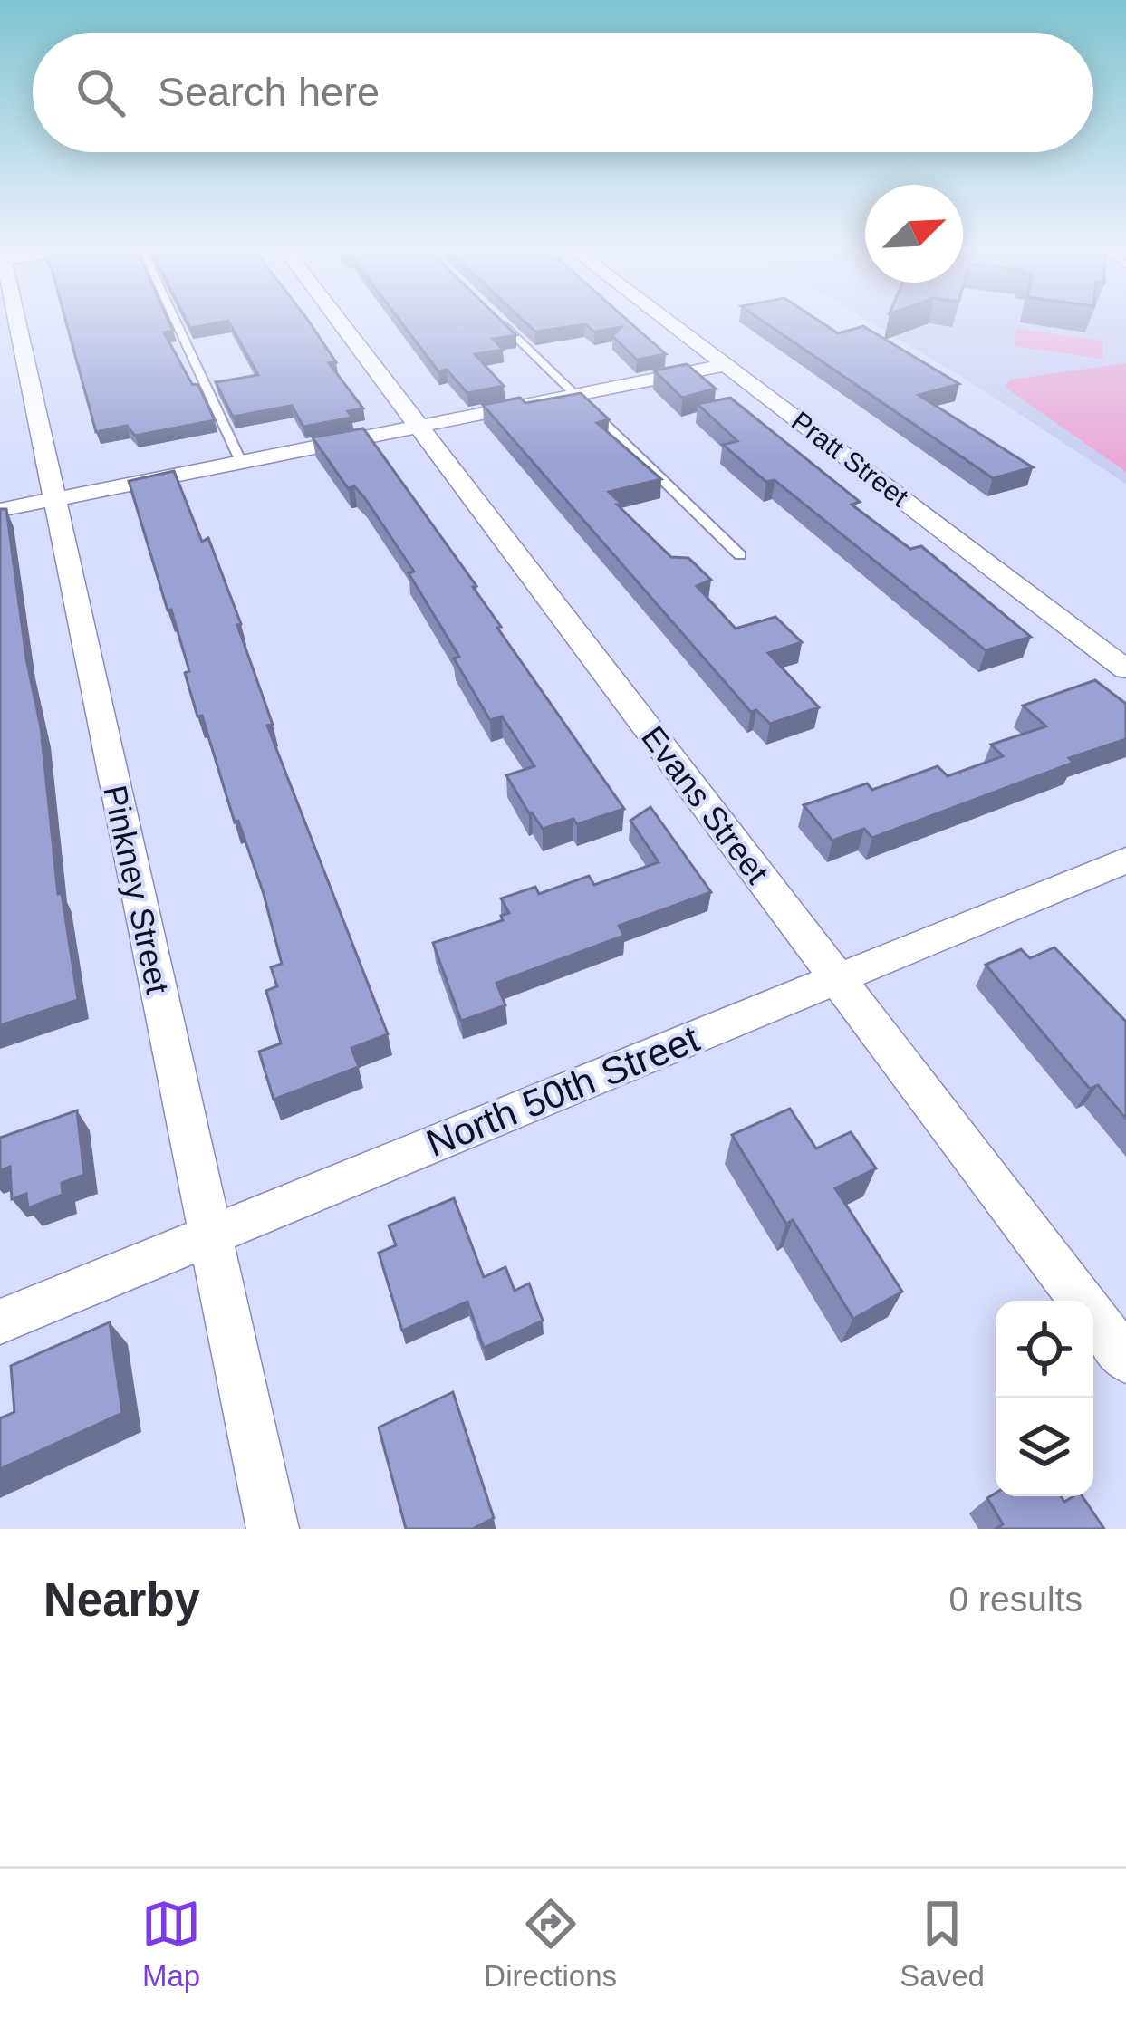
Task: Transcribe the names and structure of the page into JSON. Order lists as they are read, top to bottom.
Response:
{
  "streets": {
    "street": [
      "Pratt Street",
      "Evans Street",
      "Pinkney Street",
      "North 50th Street"
    ]
  },
  "crossings": [
    ["Evans Street", "North 50th Street"],
    ["Pinkney Street", "North 50th Street"]
  ],
  "north": "top right",
  "page": {
    "search": "Search here",
    "heading": ["Nearby", "0 results"],
    "nav": ["Map", "Directions", "Saved"]
  }
}
